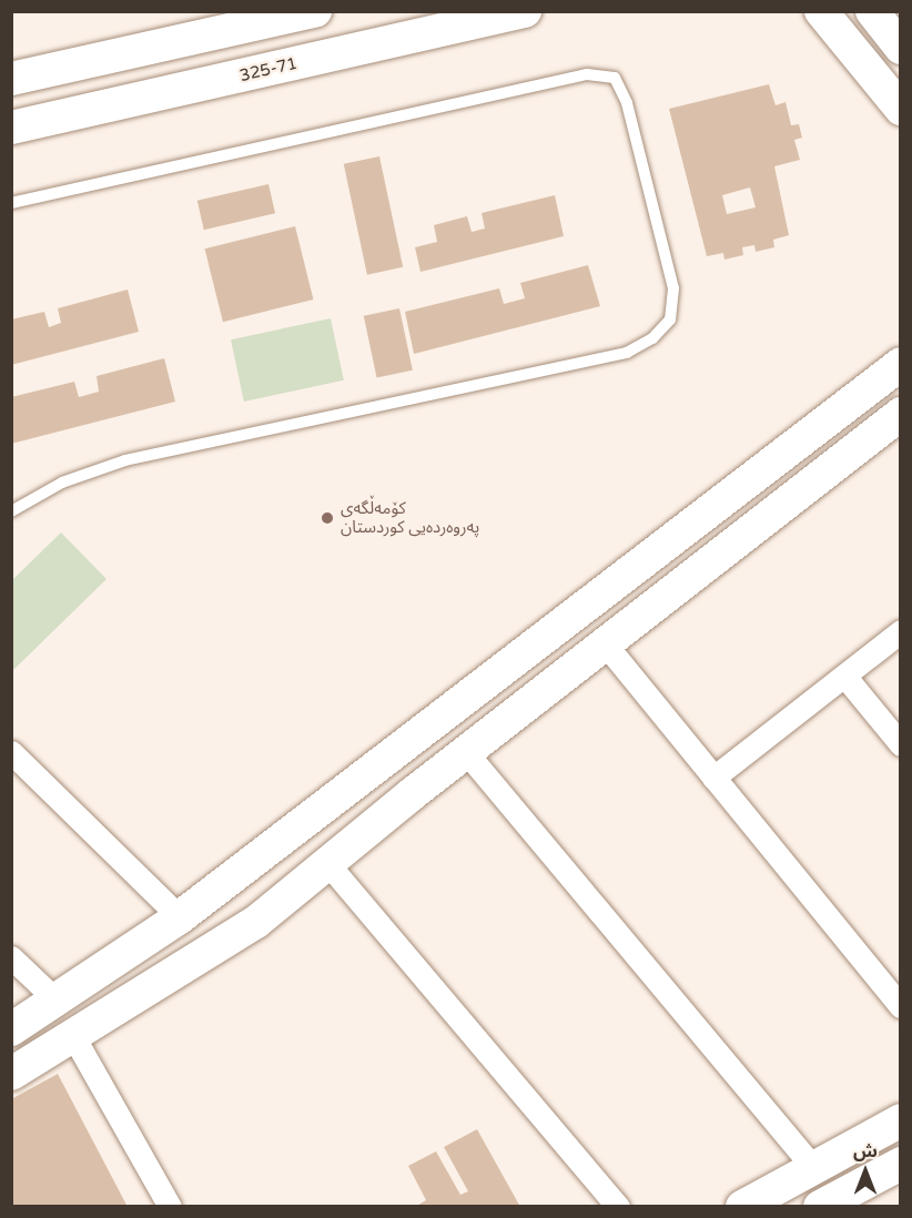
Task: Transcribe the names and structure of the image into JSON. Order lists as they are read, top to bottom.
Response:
{
  "streets": {
    "street": ["325-71"]
  },
  "places": ["كۆمەڵگەی پەروەردەیی كوردستان"],
  "north": "top"
}
